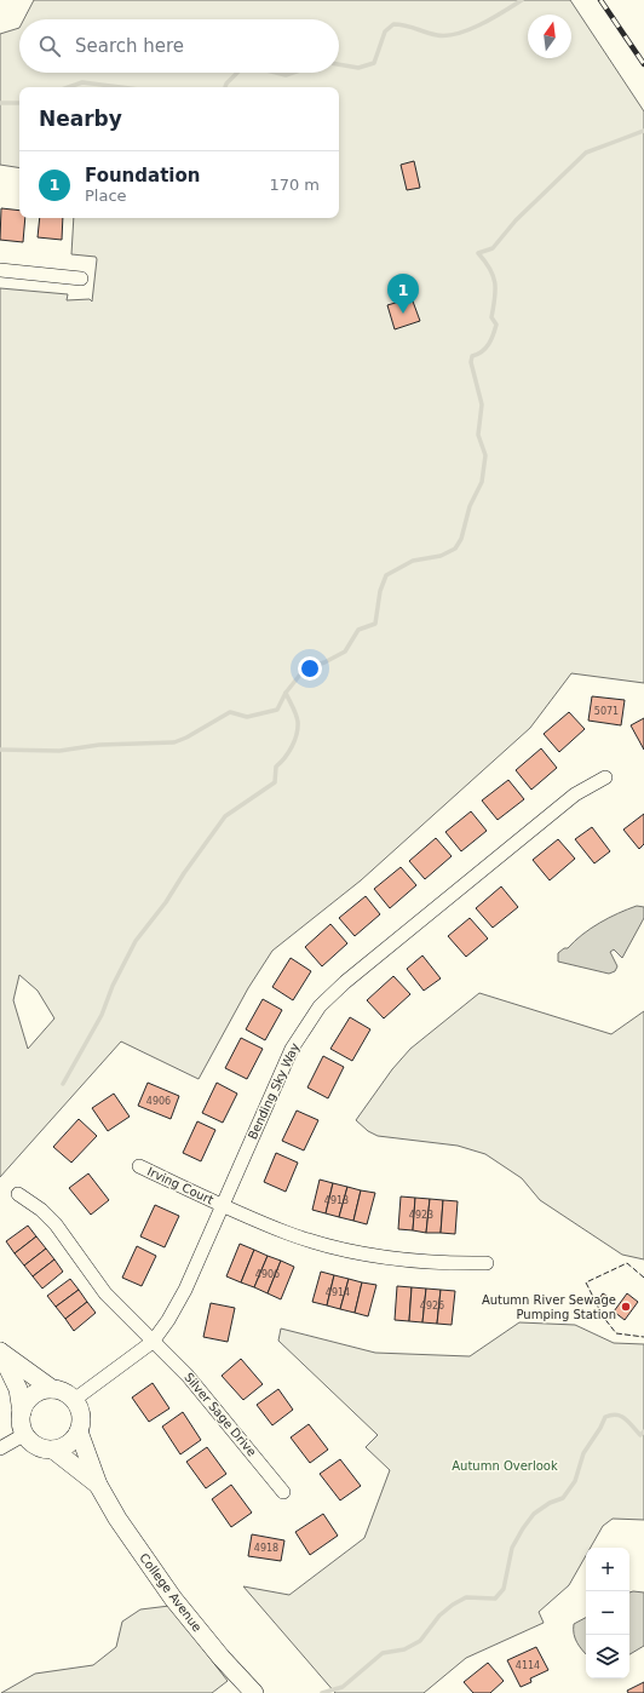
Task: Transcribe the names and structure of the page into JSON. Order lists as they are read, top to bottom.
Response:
{
  "streets": {
    "street": [
      "Bending Sky Way",
      "Irving Court",
      "Silver Sage Drive",
      "College Avenue"
    ]
  },
  "crossings": [
    ["Bending Sky Way", "Irving Court"],
    ["Bending Sky Way", "Silver Sage Drive"],
    ["Bending Sky Way", "College Avenue"]
  ],
  "parks": ["Autumn Overlook"],
  "places": ["Autumn River Sewage Pumping Station"],
  "house_numbers": [
    "5071",
    "4906",
    "4913",
    "4923",
    "4906",
    "4914",
    "4926",
    "4918",
    "4114"
  ],
  "north": "top",
  "page": {
    "search": "Search here",
    "heading": "Nearby",
    "list": [
      {
        "mark": "1",
        "name": "Foundation",
        "note": "Place",
        "value": "170 m"
      }
    ],
    "pins": "1",
    "map_buttons": ["+", "−"]
  }
}
